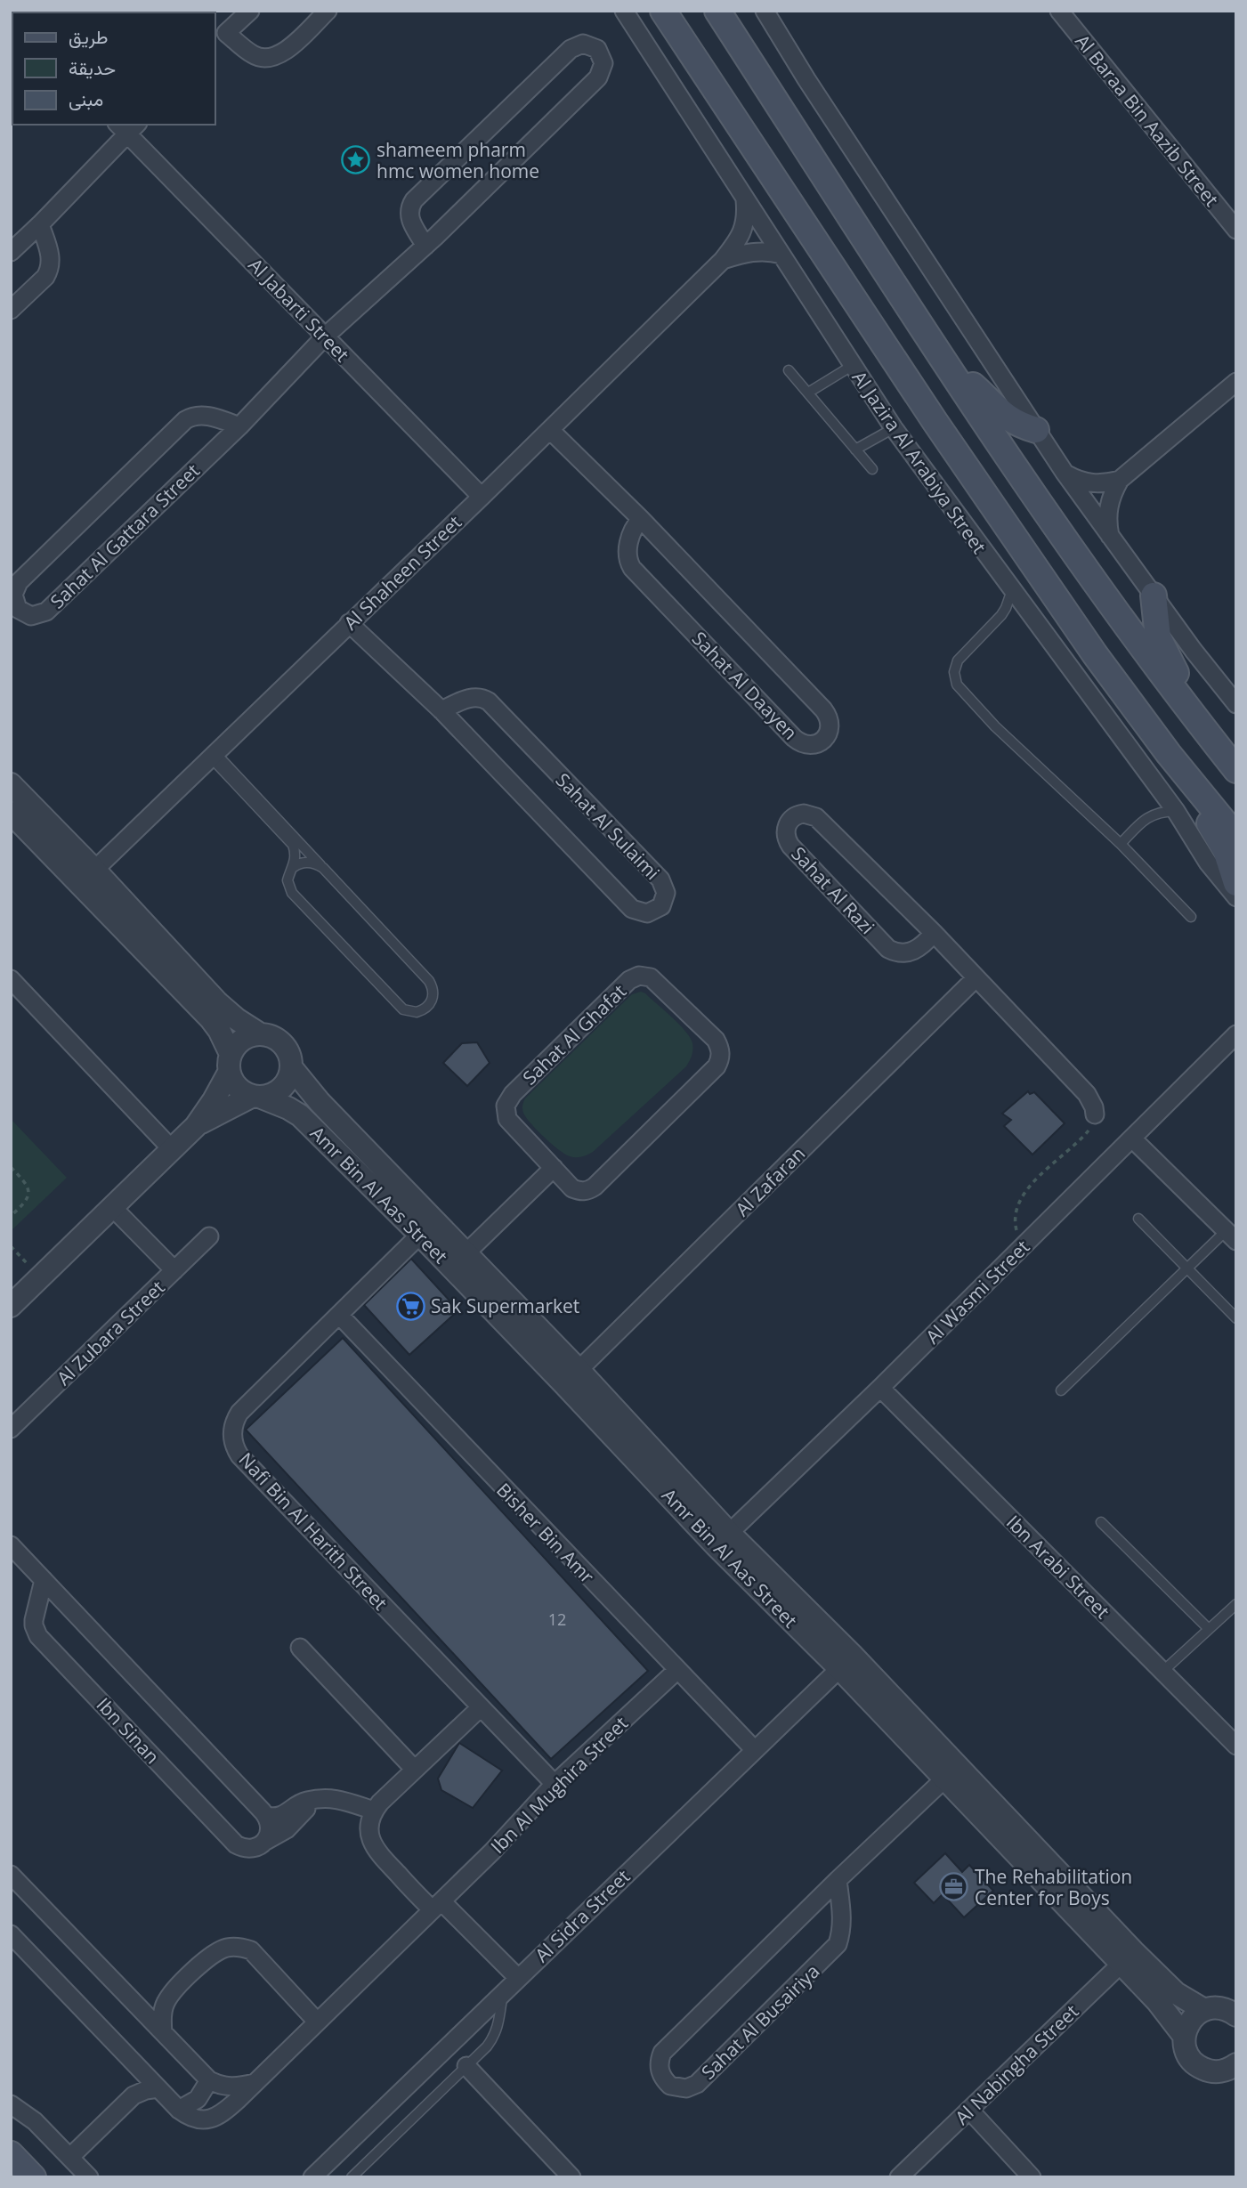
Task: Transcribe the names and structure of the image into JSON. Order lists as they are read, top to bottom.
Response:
{
  "streets": {
    "main road": ["Al Jazira Al Arabiya Street"],
    "street": [
      "Al Baraa Bin Aazib Street",
      "Al Jabarti Street",
      "Sahat Al Gattara Street",
      "Al Shaheen Street",
      "Sahat Al Daayen",
      "Sahat Al Sulaimi",
      "Sahat Al Razi",
      "Sahat Al Ghafat",
      "Al Zafaran",
      "Amr Bin Al Aas Street",
      "Al Wasmi Street",
      "Al Zubara Street",
      "Nafi Bin Al Harith Street",
      "Bisher Bin Amr",
      "Ibn Arabi Street",
      "Ibn Sinan",
      "Ibn Al Mughira Street",
      "Al Sidra Street",
      "Sahat Al Busairiya",
      "Al Nabingha Street"
    ]
  },
  "crossings": [
    ["Al Jabarti Street", "Sahat Al Gattara Street"],
    ["Al Jabarti Street", "Al Shaheen Street"],
    ["Al Jazira Al Arabiya Street", "Al Shaheen Street"],
    ["Al Shaheen Street", "Sahat Al Daayen"],
    ["Al Shaheen Street", "Sahat Al Sulaimi"],
    ["Sahat Al Razi", "Al Zafaran"],
    ["Al Zafaran", "Amr Bin Al Aas Street"],
    ["Amr Bin Al Aas Street", "Al Wasmi Street"],
    ["Amr Bin Al Aas Street", "Nafi Bin Al Harith Street"],
    ["Amr Bin Al Aas Street", "Al Sidra Street"],
    ["Amr Bin Al Aas Street", "Sahat Al Busairiya"],
    ["Amr Bin Al Aas Street", "Al Nabingha Street"],
    ["Al Wasmi Street", "Ibn Arabi Street"],
    ["Nafi Bin Al Harith Street", "Bisher Bin Amr"],
    ["Nafi Bin Al Harith Street", "Ibn Al Mughira Street"],
    ["Bisher Bin Amr", "Ibn Al Mughira Street"],
    ["Bisher Bin Amr", "Al Sidra Street"]
  ],
  "places": {
    "place": ["shameem pharm hmc women home"],
    "supermarket": ["Sak Supermarket"],
    "office": ["The Rehabilitation Center for Boys"]
  },
  "house_numbers": ["12"],
  "legend": ["طريق", "حديقة", "مبنى"]
}
